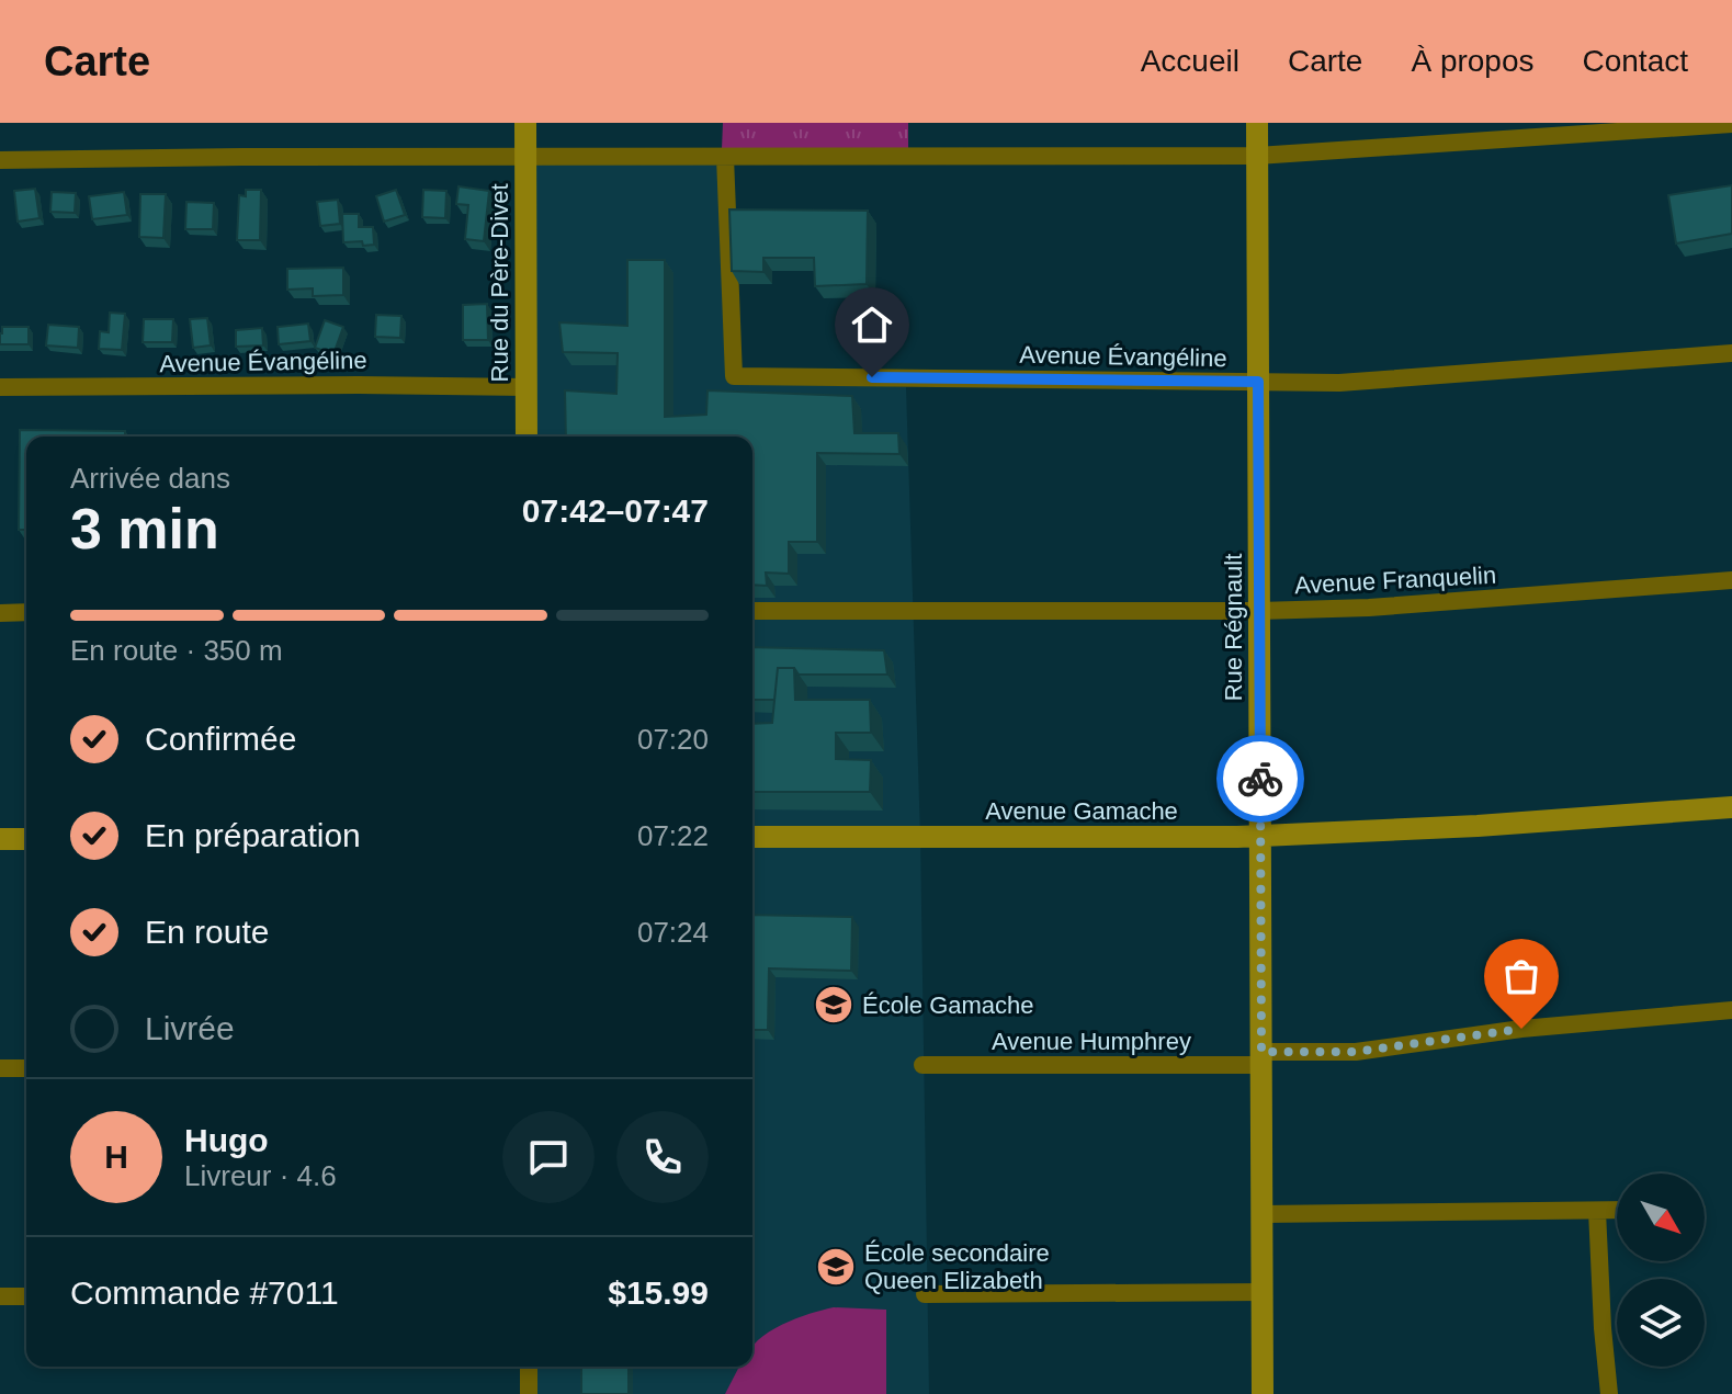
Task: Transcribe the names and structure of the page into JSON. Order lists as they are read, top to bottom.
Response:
{
  "streets": {
    "street": [
      "Rue du Père-Divet",
      "Avenue Évangéline",
      "Avenue Franquelin",
      "Rue Régnault",
      "Avenue Gamache",
      "Avenue Humphrey"
    ]
  },
  "crossings": [
    ["Rue du Père-Divet", "Avenue Évangéline"],
    ["Avenue Évangéline", "Rue Régnault"],
    ["Avenue Franquelin", "Rue Régnault"],
    ["Rue Régnault", "Avenue Gamache"],
    ["Rue Régnault", "Avenue Humphrey"]
  ],
  "places": {
    "school or university": ["École Gamache", "École secondaire Queen Elizabeth"]
  },
  "north": "bottom right",
  "page": {
    "header": "Carte",
    "nav": [
      "Accueil",
      "Carte",
      "À propos",
      "Contact"
    ],
    "heading": ["3 min", "Arrivée dans", "07:42–07:47"],
    "panel": [
      "Hugo",
      "Livreur · 4.6",
      "Commande #7011",
      "$15.99"
    ],
    "bar": "En route · 350 m",
    "list": [
      ["Confirmée", "07:20"],
      ["En préparation", "07:22"],
      ["En route", "07:24"],
      "Livrée"
    ],
    "round": "H"
  }
}
